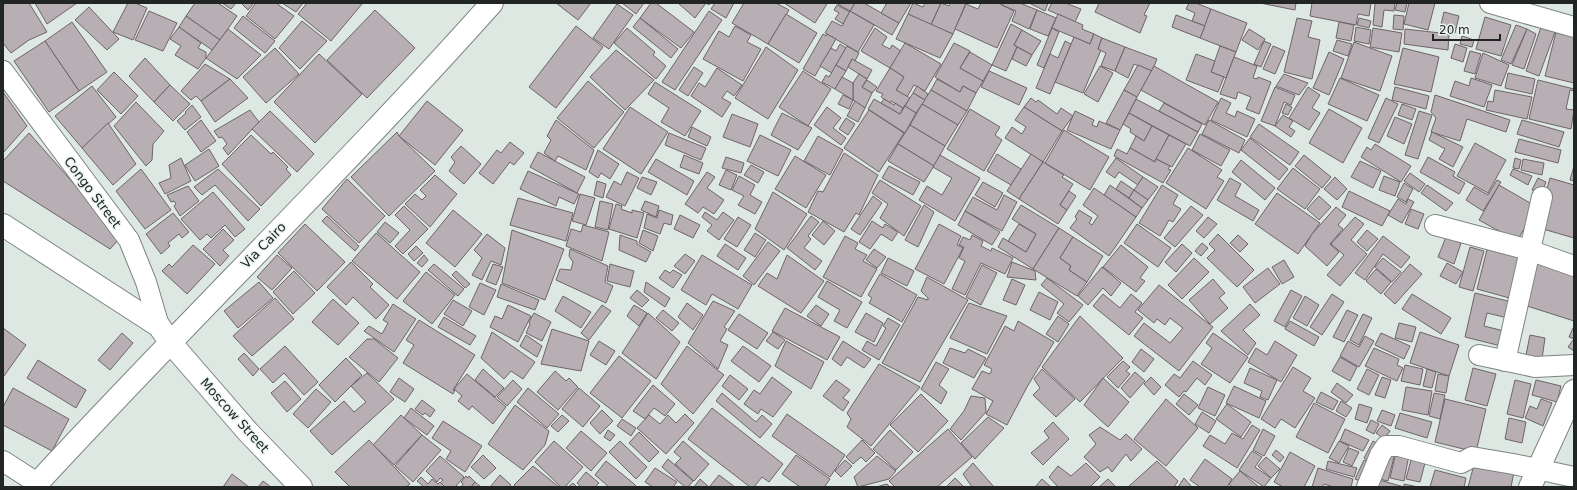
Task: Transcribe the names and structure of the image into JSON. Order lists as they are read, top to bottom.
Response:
{
  "streets": {
    "street": ["Congo Street", "Via Cairo", "Moscow Street"]
  },
  "crossings": [
    ["Congo Street", "Via Cairo"],
    ["Congo Street", "Moscow Street"],
    ["Via Cairo", "Moscow Street"]
  ],
  "scale_bar": "20 m"
}
